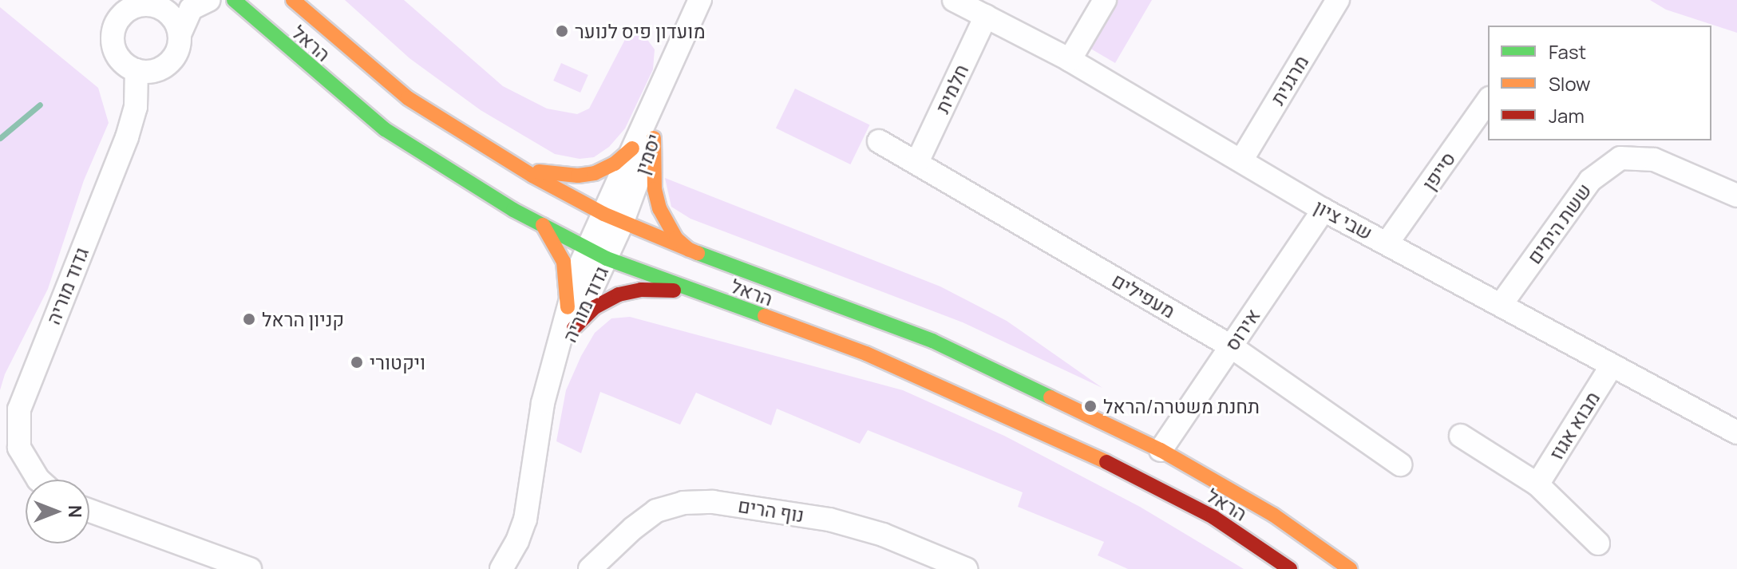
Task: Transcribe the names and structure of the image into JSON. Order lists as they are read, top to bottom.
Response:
{
  "streets": {
    "main road": ["הראל"],
    "street": [
      "מרגנית",
      "חלמית",
      "יסמין",
      "סייפן",
      "שבי ציון",
      "ששת הימים",
      "גדוד מוריה",
      "מעפילים",
      "אירוס",
      "מבוא אגוז",
      "נוף הרים"
    ]
  },
  "crossings": [
    ["הראל", "יסמין"],
    ["הראל", "גדוד מוריה"],
    ["הראל", "אירוס"],
    ["מרגנית", "שבי ציון"],
    ["חלמית", "שבי ציון"],
    ["חלמית", "מעפילים"],
    ["יסמין", "גדוד מוריה"],
    ["סייפן", "שבי ציון"],
    ["שבי ציון", "ששת הימים"],
    ["שבי ציון", "אירוס"],
    ["שבי ציון", "מבוא אגוז"],
    ["מעפילים", "אירוס"]
  ],
  "places": [
    "מועדון פיס לנוער",
    "קניון הראל",
    "ויקטורי",
    "תחנת משטרה/הראל"
  ],
  "legend": ["Fast", "Slow", "Jam"],
  "north": "right"
}
